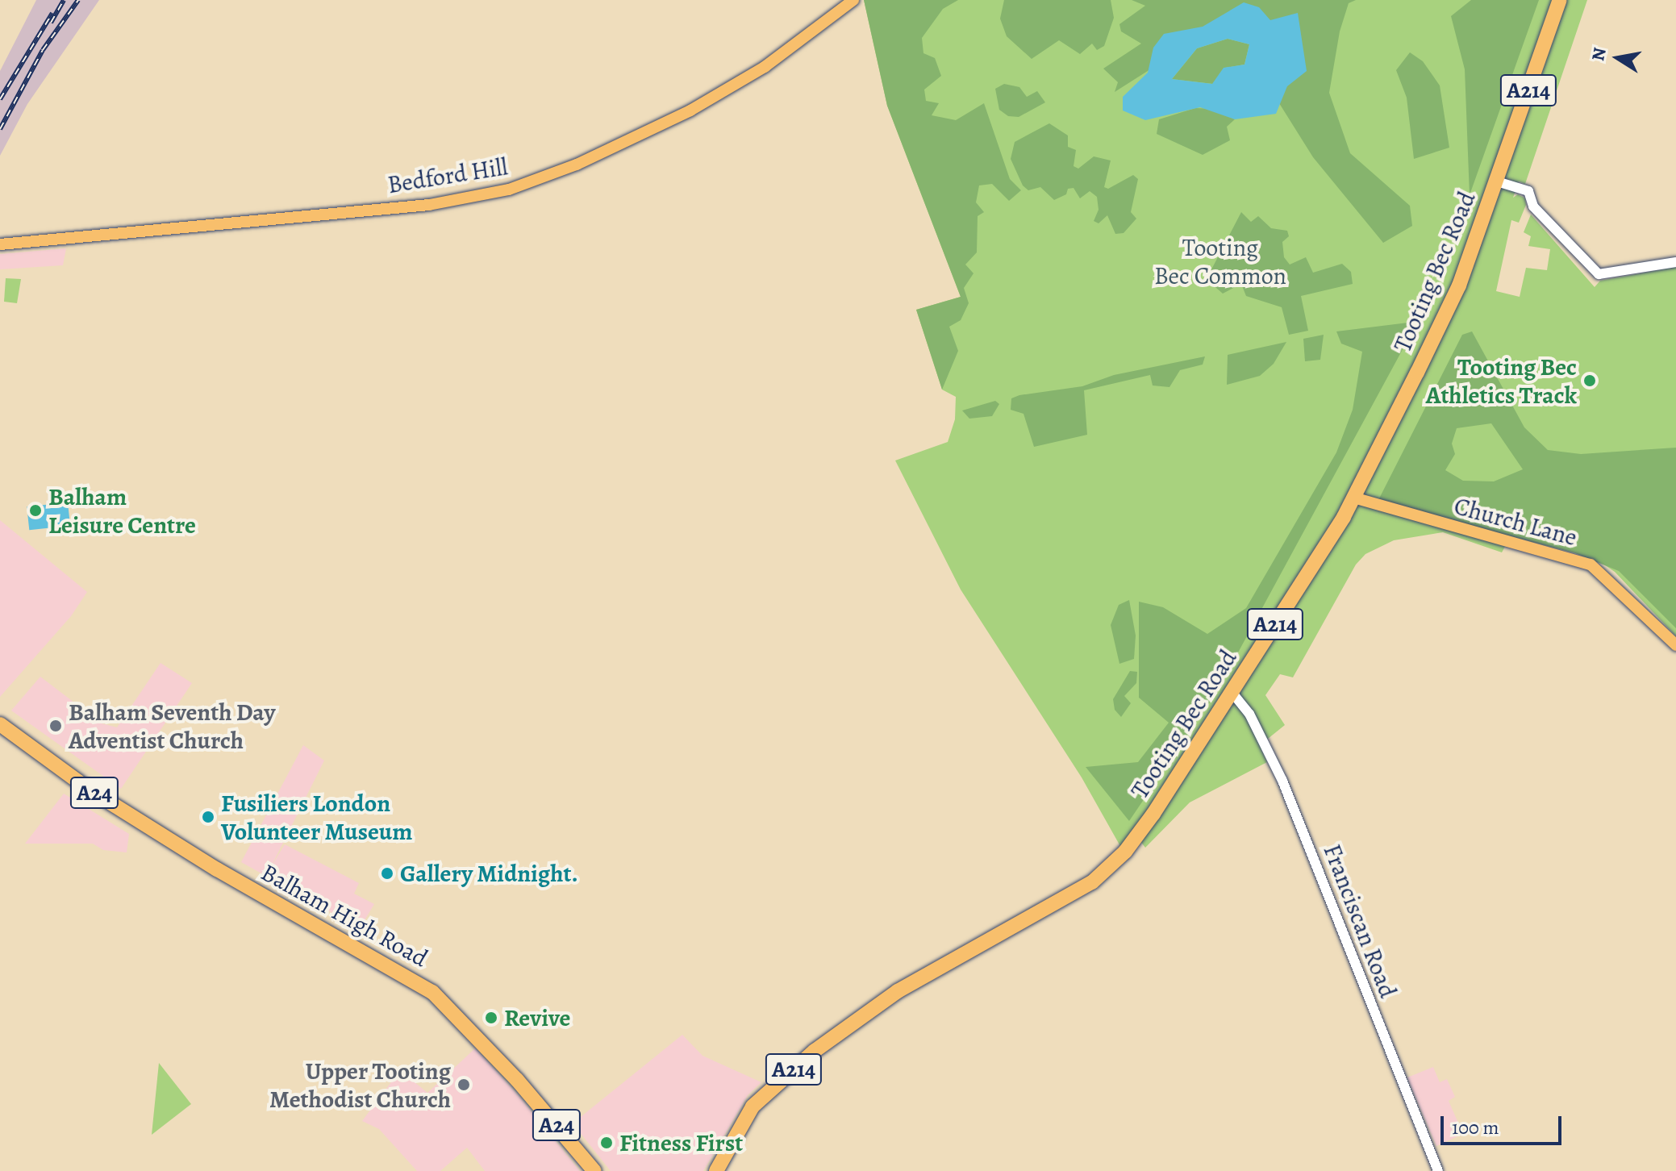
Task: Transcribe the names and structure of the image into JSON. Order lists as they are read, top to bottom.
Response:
{
  "streets": {
    "highway": [
      "A214",
      "Tooting Bec Road",
      "A24",
      "Balham High Road"
    ],
    "main road": ["Bedford Hill", "Church Lane"],
    "street": ["Franciscan Road"]
  },
  "crossings": [
    ["Tooting Bec Road", "Church Lane"],
    ["Tooting Bec Road", "Franciscan Road"]
  ],
  "parks": ["Tooting Bec Common"],
  "places": [
    "Tooting Bec Athletics Track",
    "Balham Leisure Centre",
    "Balham Seventh Day Adventist Church",
    "Fusiliers London Volunteer Museum",
    "Gallery Midnight.",
    "Revive",
    "Upper Tooting Methodist Church",
    "Fitness First"
  ],
  "scale_bar": "100 m",
  "north": "left"
}
